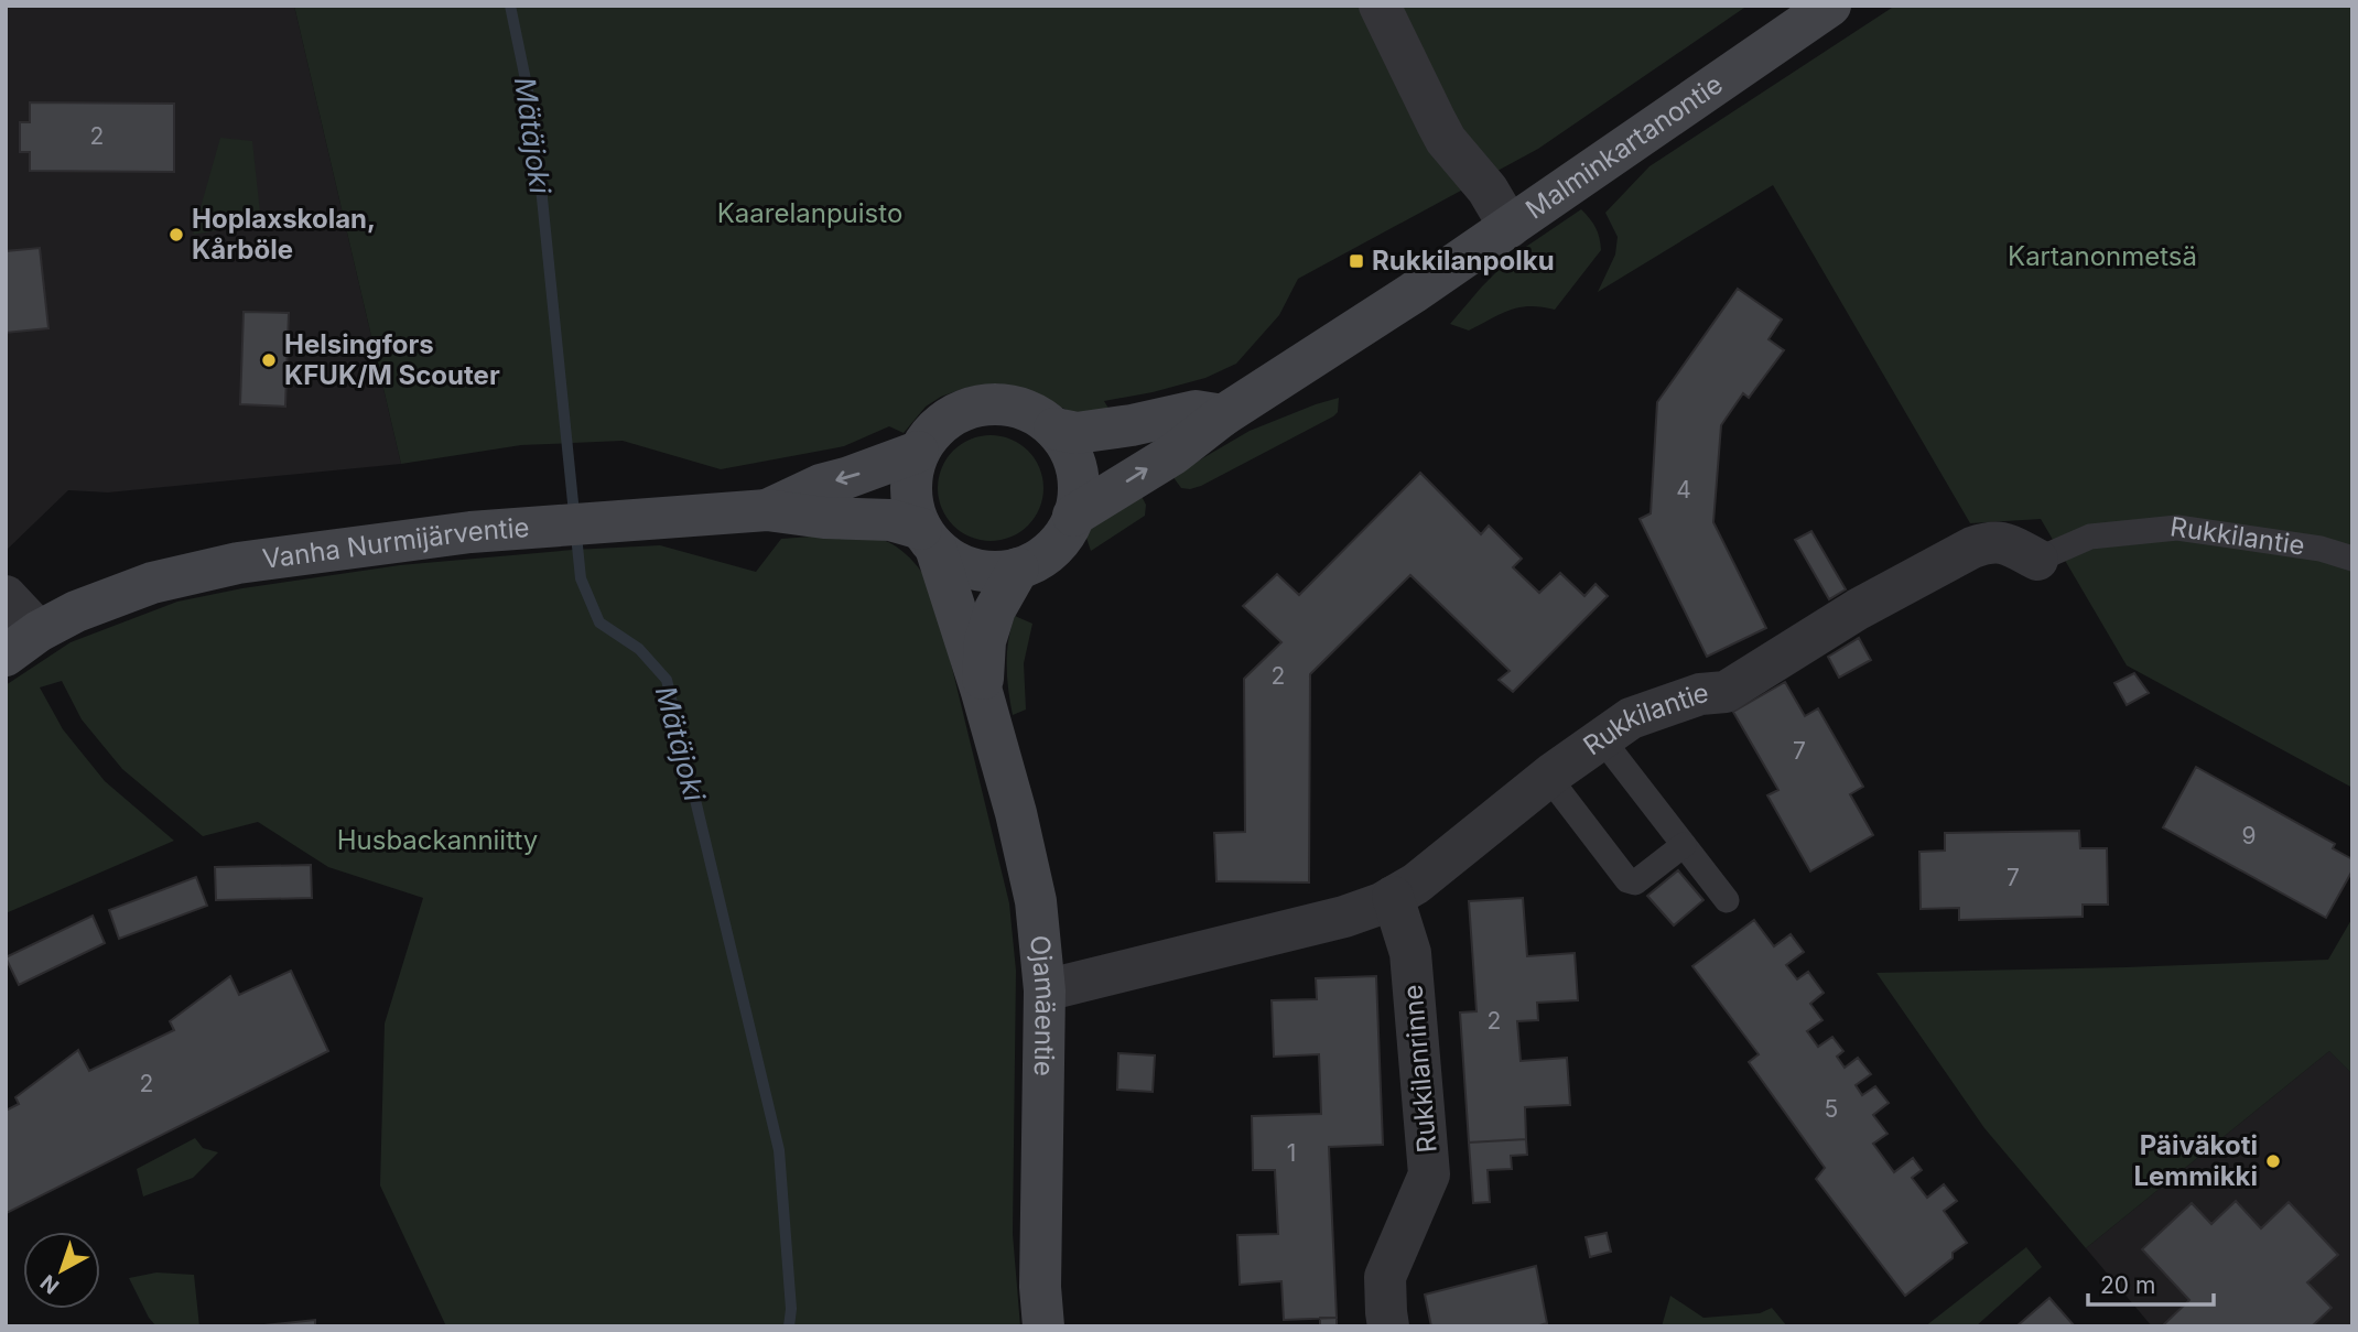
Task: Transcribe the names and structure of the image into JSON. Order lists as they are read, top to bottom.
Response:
{
  "streets": {
    "main road": ["Malminkartanontie", "Vanha Nurmijärventie", "Ojamäentie"],
    "street": ["Rukkilantie", "Rukkilanrinne"]
  },
  "crossings": [
    ["Malminkartanontie", "Vanha Nurmijärventie"],
    ["Malminkartanontie", "Ojamäentie"],
    ["Rukkilantie", "Ojamäentie"],
    ["Rukkilantie", "Rukkilanrinne"],
    ["Vanha Nurmijärventie", "Ojamäentie"]
  ],
  "water": ["Mätäjoki"],
  "parks": ["Kaarelanpuisto", "Kartanonmetsä", "Husbackanniitty"],
  "places": {
    "other": ["Hoplaxskolan, Kårböle", "Helsingfors KFUK/M Scouter", "Päiväkoti Lemmikki"],
    "transit": ["Rukkilanpolku"]
  },
  "house_numbers": [
    "2",
    "4",
    "2",
    "7",
    "9",
    "7",
    "2",
    "2",
    "5",
    "1"
  ],
  "scale_bar": "20 m",
  "north": "bottom left"
}
